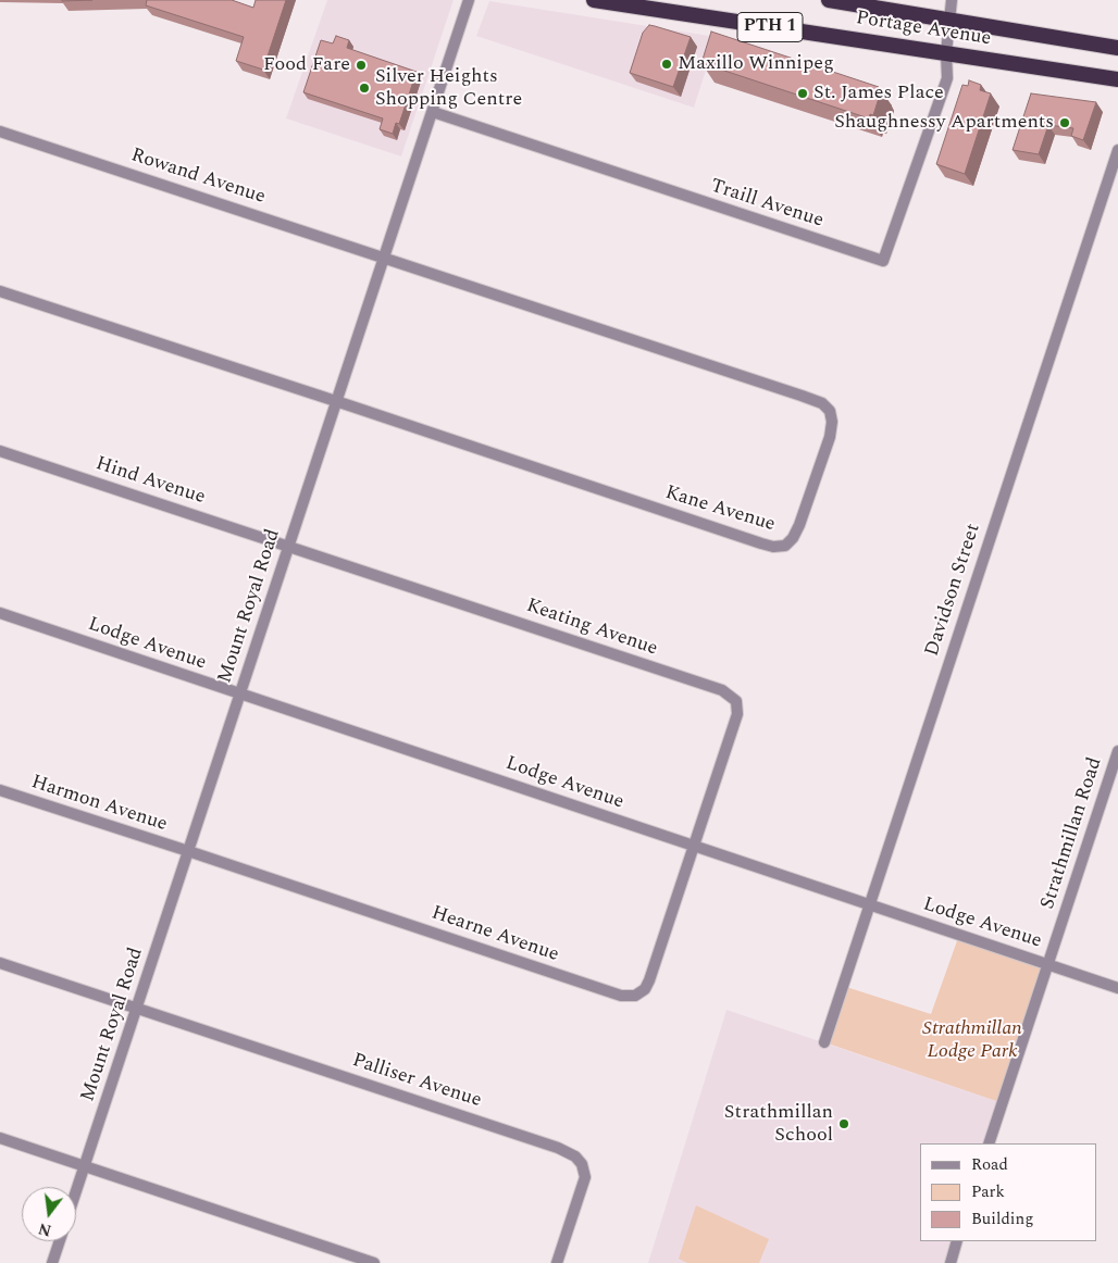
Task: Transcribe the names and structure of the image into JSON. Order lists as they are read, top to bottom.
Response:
{
  "streets": {
    "highway": ["PTH 1", "Portage Avenue"],
    "street": [
      "Rowand Avenue",
      "Traill Avenue",
      "Hind Avenue",
      "Kane Avenue",
      "Davidson Street",
      "Mount Royal Road",
      "Keating Avenue",
      "Lodge Avenue",
      "Harmon Avenue",
      "Strathmillan Road",
      "Hearne Avenue",
      "Palliser Avenue"
    ]
  },
  "crossings": [
    ["Portage Avenue", "Traill Avenue"],
    ["Rowand Avenue", "Kane Avenue"],
    ["Rowand Avenue", "Mount Royal Road"],
    ["Traill Avenue", "Mount Royal Road"],
    ["Hind Avenue", "Mount Royal Road"],
    ["Hind Avenue", "Keating Avenue"],
    ["Kane Avenue", "Mount Royal Road"],
    ["Davidson Street", "Lodge Avenue"],
    ["Mount Royal Road", "Keating Avenue"],
    ["Mount Royal Road", "Lodge Avenue"],
    ["Mount Royal Road", "Harmon Avenue"],
    ["Mount Royal Road", "Hearne Avenue"],
    ["Mount Royal Road", "Palliser Avenue"],
    ["Keating Avenue", "Lodge Avenue"],
    ["Keating Avenue", "Hearne Avenue"],
    ["Lodge Avenue", "Strathmillan Road"],
    ["Lodge Avenue", "Hearne Avenue"],
    ["Harmon Avenue", "Hearne Avenue"]
  ],
  "parks": ["Strathmillan Lodge Park"],
  "places": [
    "Maxillo Winnipeg",
    "Food Fare",
    "Silver Heights Shopping Centre",
    "St. James Place",
    "Shaughnessy Apartments",
    "Strathmillan School"
  ],
  "legend": ["Road", "Park", "Building"],
  "north": "bottom"
}
